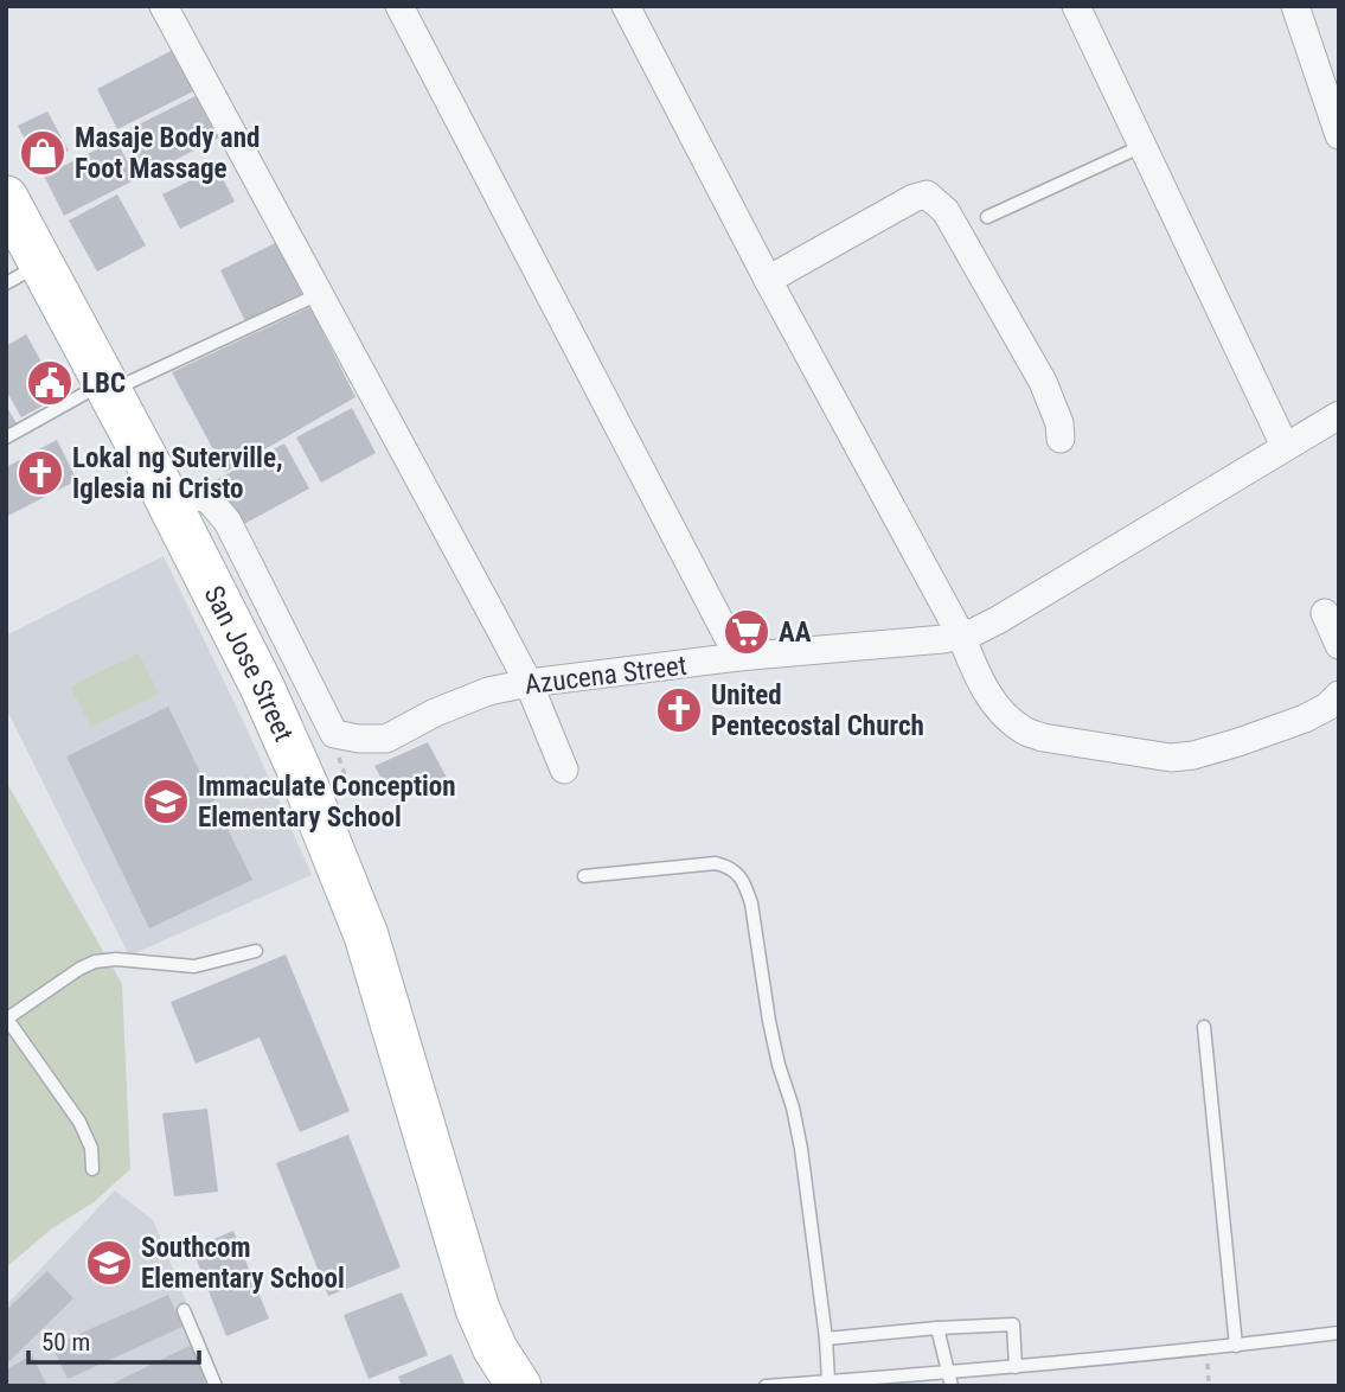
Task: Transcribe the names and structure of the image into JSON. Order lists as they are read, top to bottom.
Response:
{
  "streets": {
    "main road": ["San Jose Street"],
    "street": ["Azucena Street"]
  },
  "crossings": [
    ["San Jose Street", "Azucena Street"]
  ],
  "places": {
    "shop": ["Masaje Body and Foot Massage"],
    "public building": ["LBC"],
    "church": ["Lokal ng Suterville, Iglesia ni Cristo", "United Pentecostal Church"],
    "supermarket": ["AA"],
    "school or university": ["Immaculate Conception Elementary School", "Southcom Elementary School"]
  },
  "scale_bar": "50 m"
}
